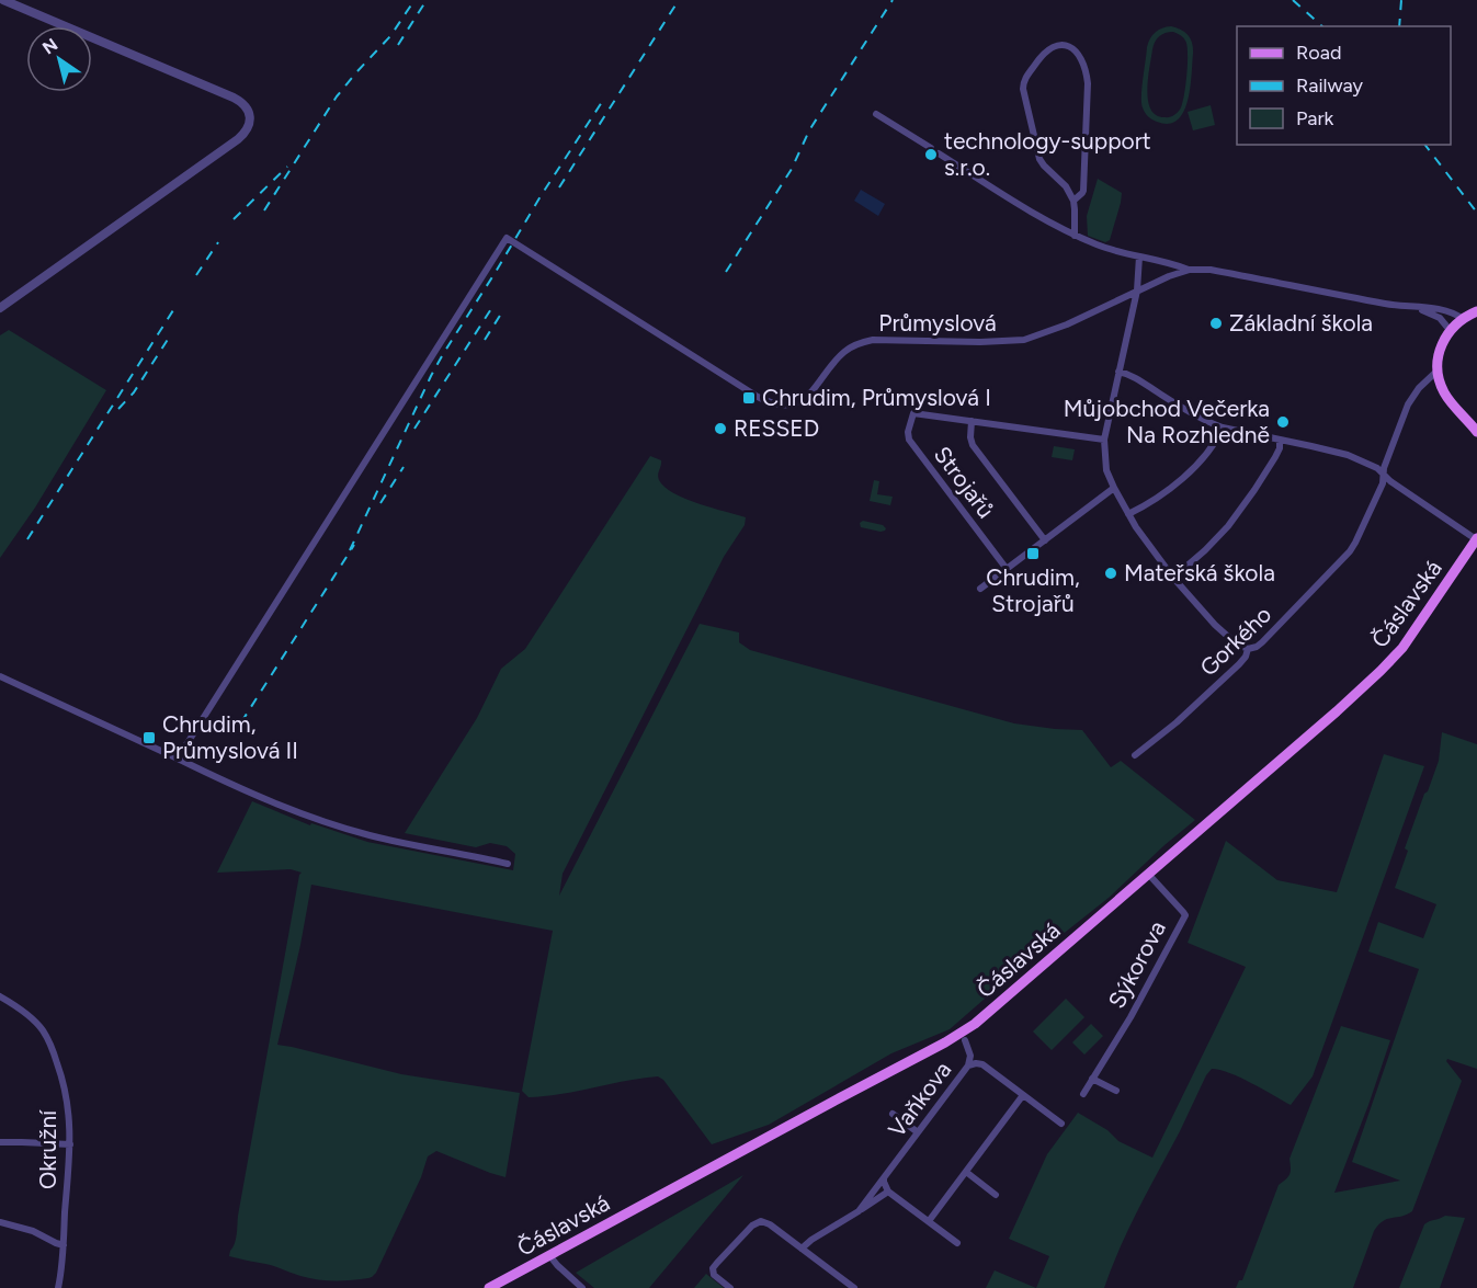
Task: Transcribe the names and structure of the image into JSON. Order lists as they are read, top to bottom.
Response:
{
  "streets": {
    "main road": ["Čáslavská"],
    "street": [
      "Průmyslová",
      "Strojařů",
      "Gorkého",
      "Sýkorova",
      "Vaňkova",
      "Okružní"
    ]
  },
  "crossings": [
    ["Čáslavská", "Sýkorova"],
    ["Čáslavská", "Vaňkova"]
  ],
  "places": {
    "other": [
      "technology-support s.r.o.",
      "Základní škola",
      "Můjobchod Večerka Na Rozhledně",
      "RESSED",
      "Mateřská škola"
    ],
    "transit": ["Chrudim, Průmyslová I", "Chrudim, Strojařů", "Chrudim, Průmyslová II"]
  },
  "legend": ["Road", "Railway", "Park"],
  "north": "top left"
}
